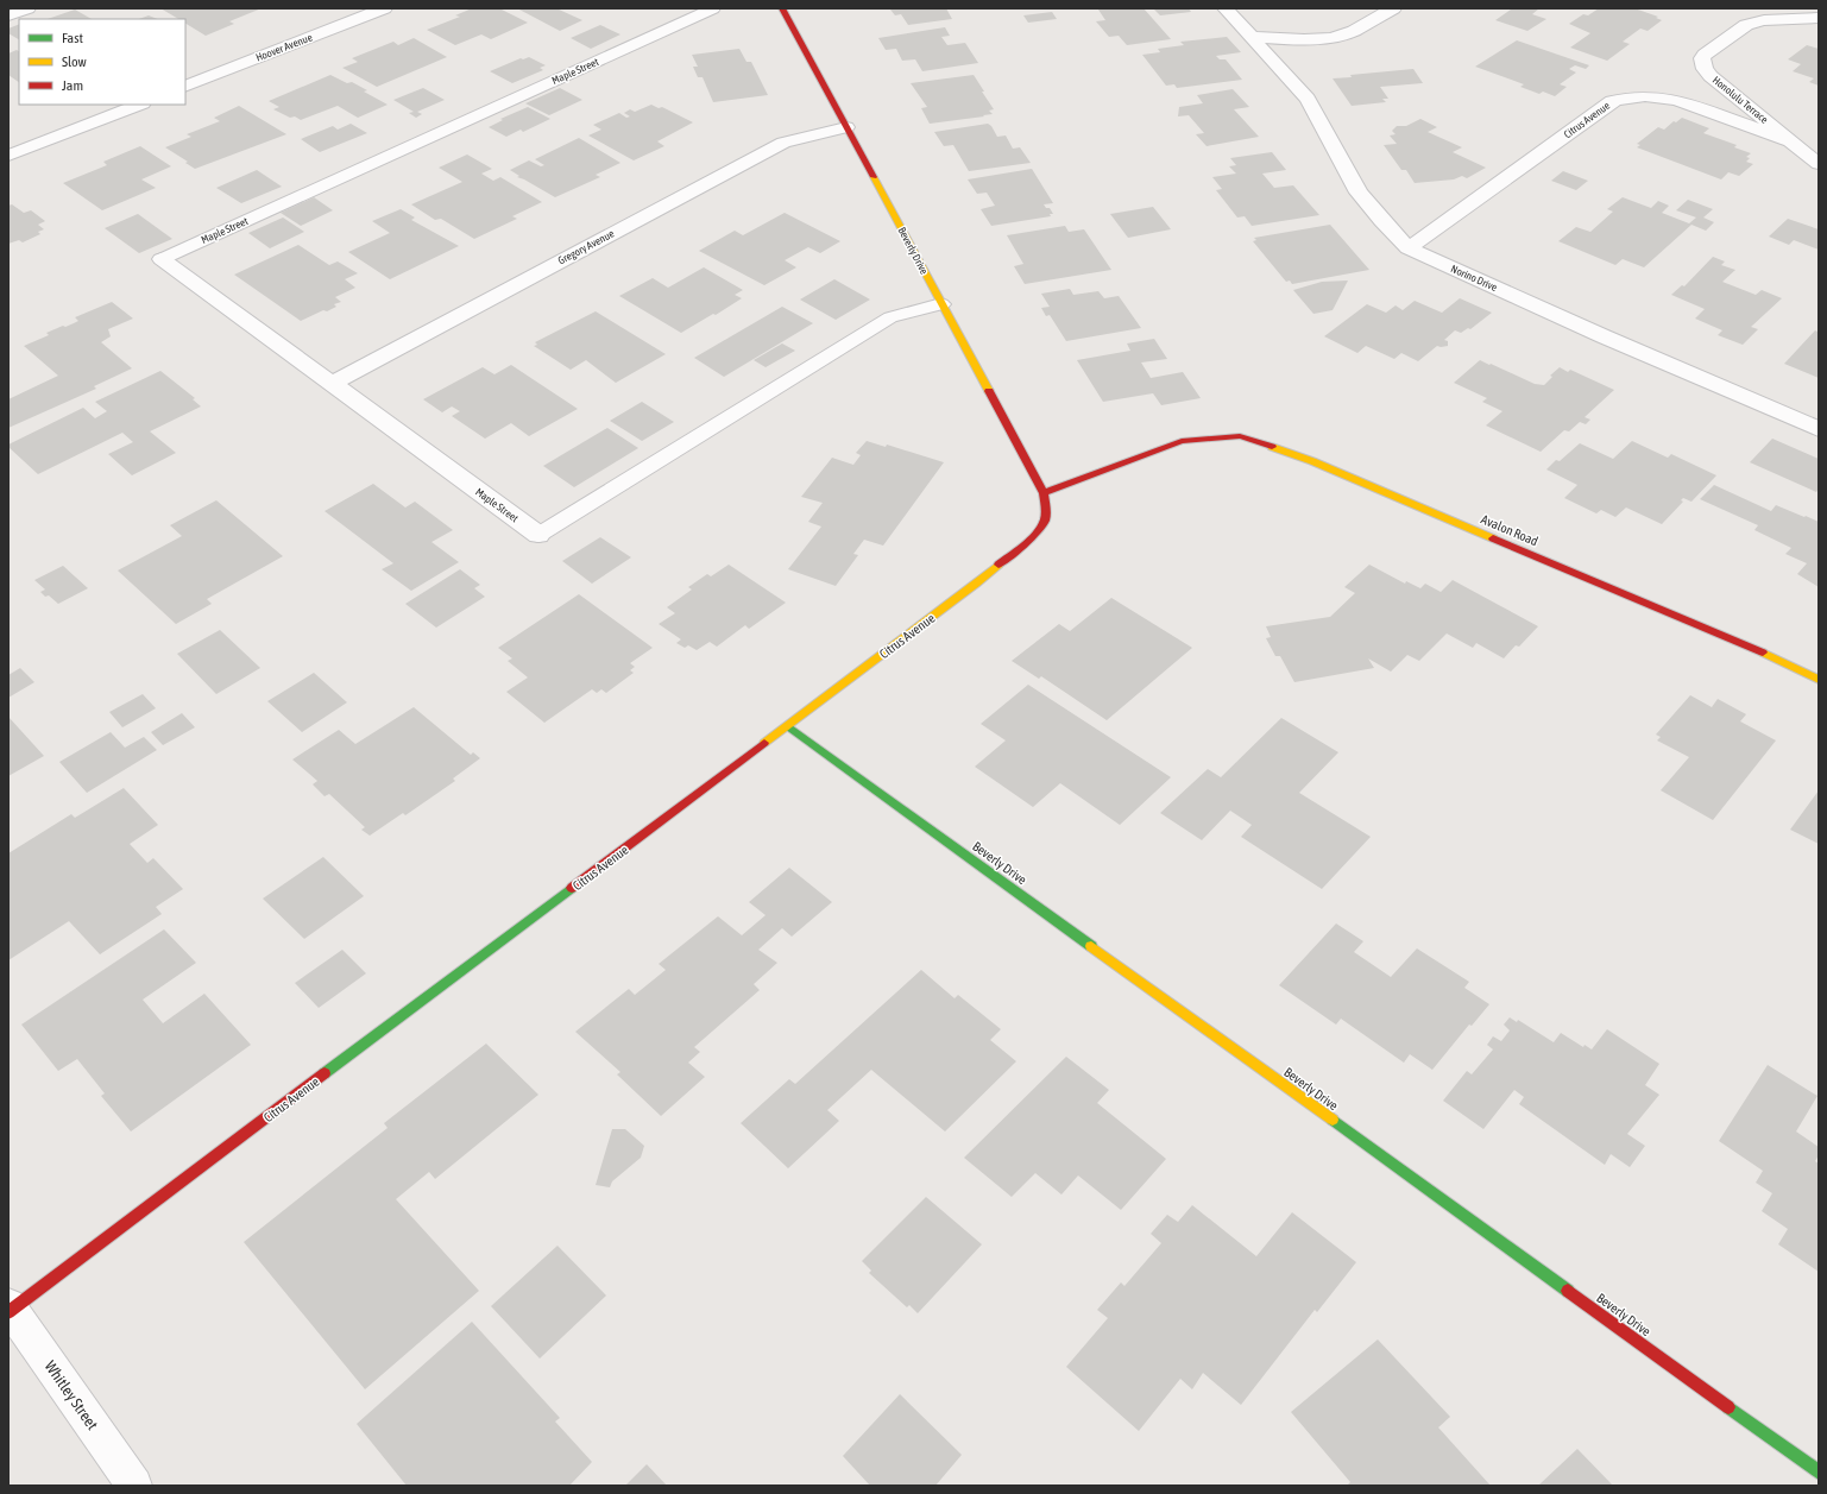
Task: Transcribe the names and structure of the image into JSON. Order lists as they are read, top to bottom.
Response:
{
  "streets": {
    "street": [
      "Hoover Avenue",
      "Maple Street",
      "Honolulu Terrace",
      "Citrus Avenue",
      "Gregory Avenue",
      "Beverly Drive",
      "Norino Drive",
      "Avalon Road",
      "Whitley Street"
    ]
  },
  "crossings": [
    ["Maple Street", "Gregory Avenue"],
    ["Honolulu Terrace", "Citrus Avenue"],
    ["Citrus Avenue", "Beverly Drive"],
    ["Citrus Avenue", "Norino Drive"],
    ["Citrus Avenue", "Avalon Road"],
    ["Citrus Avenue", "Whitley Street"],
    ["Gregory Avenue", "Beverly Drive"],
    ["Beverly Drive", "Avalon Road"]
  ],
  "legend": ["Fast", "Slow", "Jam"]
}
